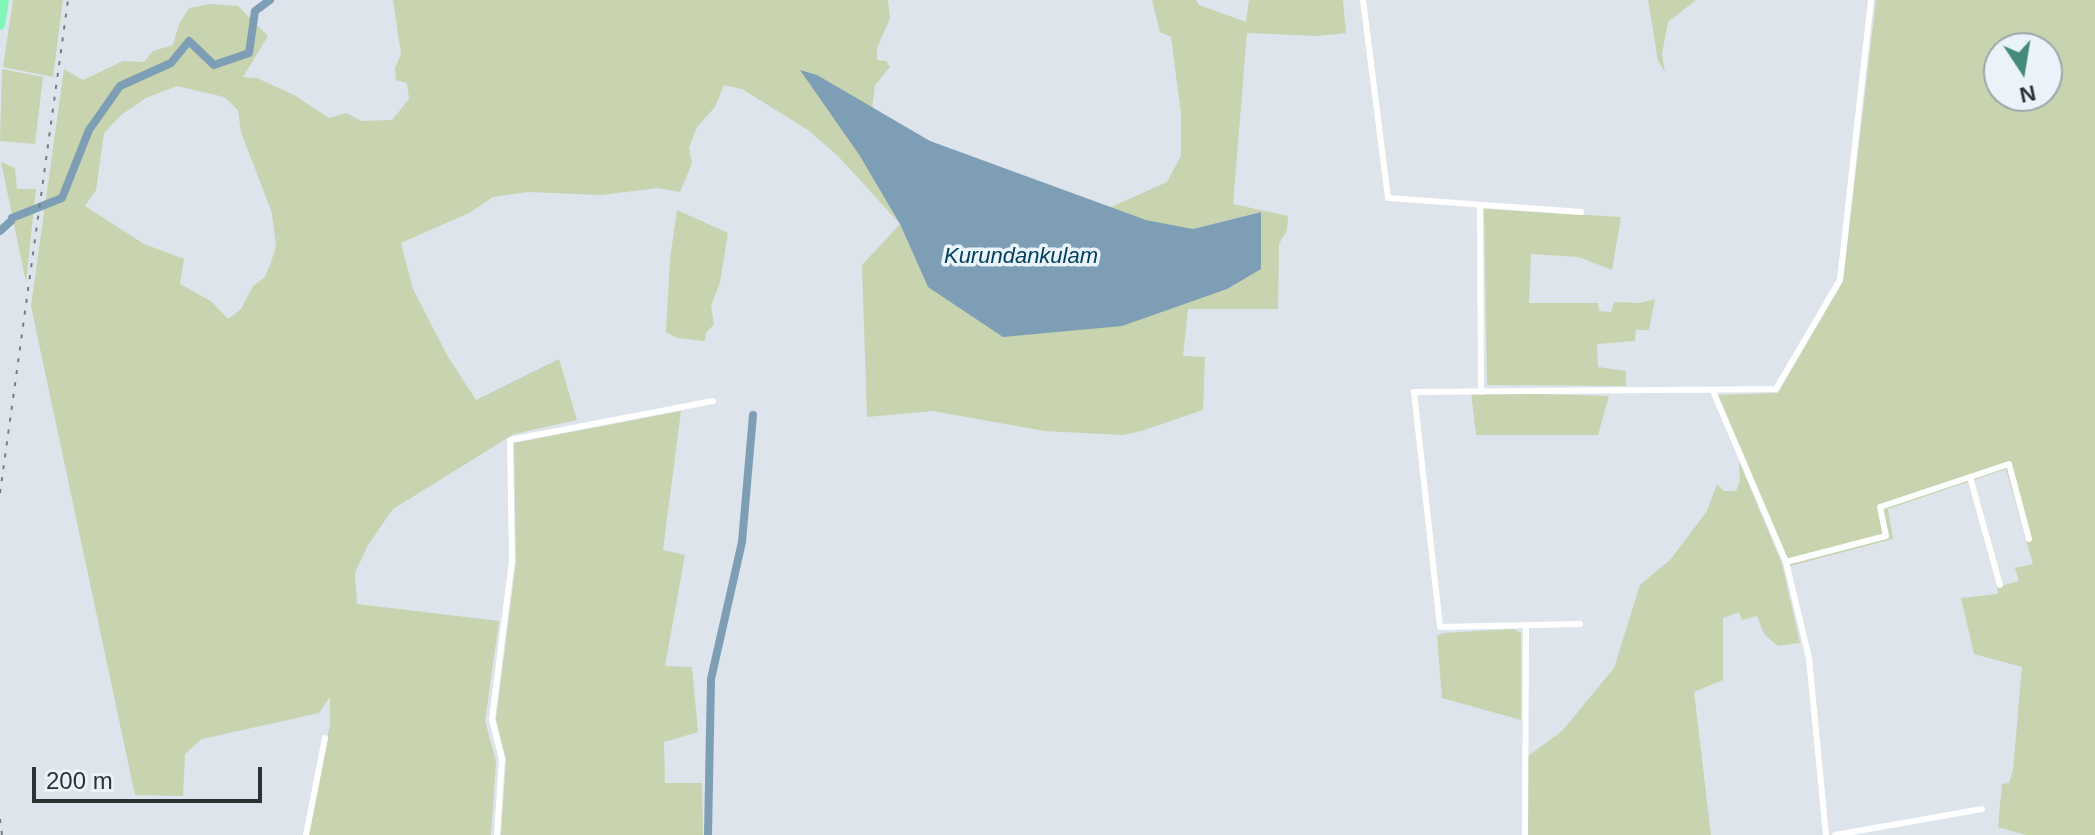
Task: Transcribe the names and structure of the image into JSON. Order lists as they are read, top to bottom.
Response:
{
  "water": ["Kurundankulam"],
  "scale_bar": "200 m",
  "north": "bottom"
}
